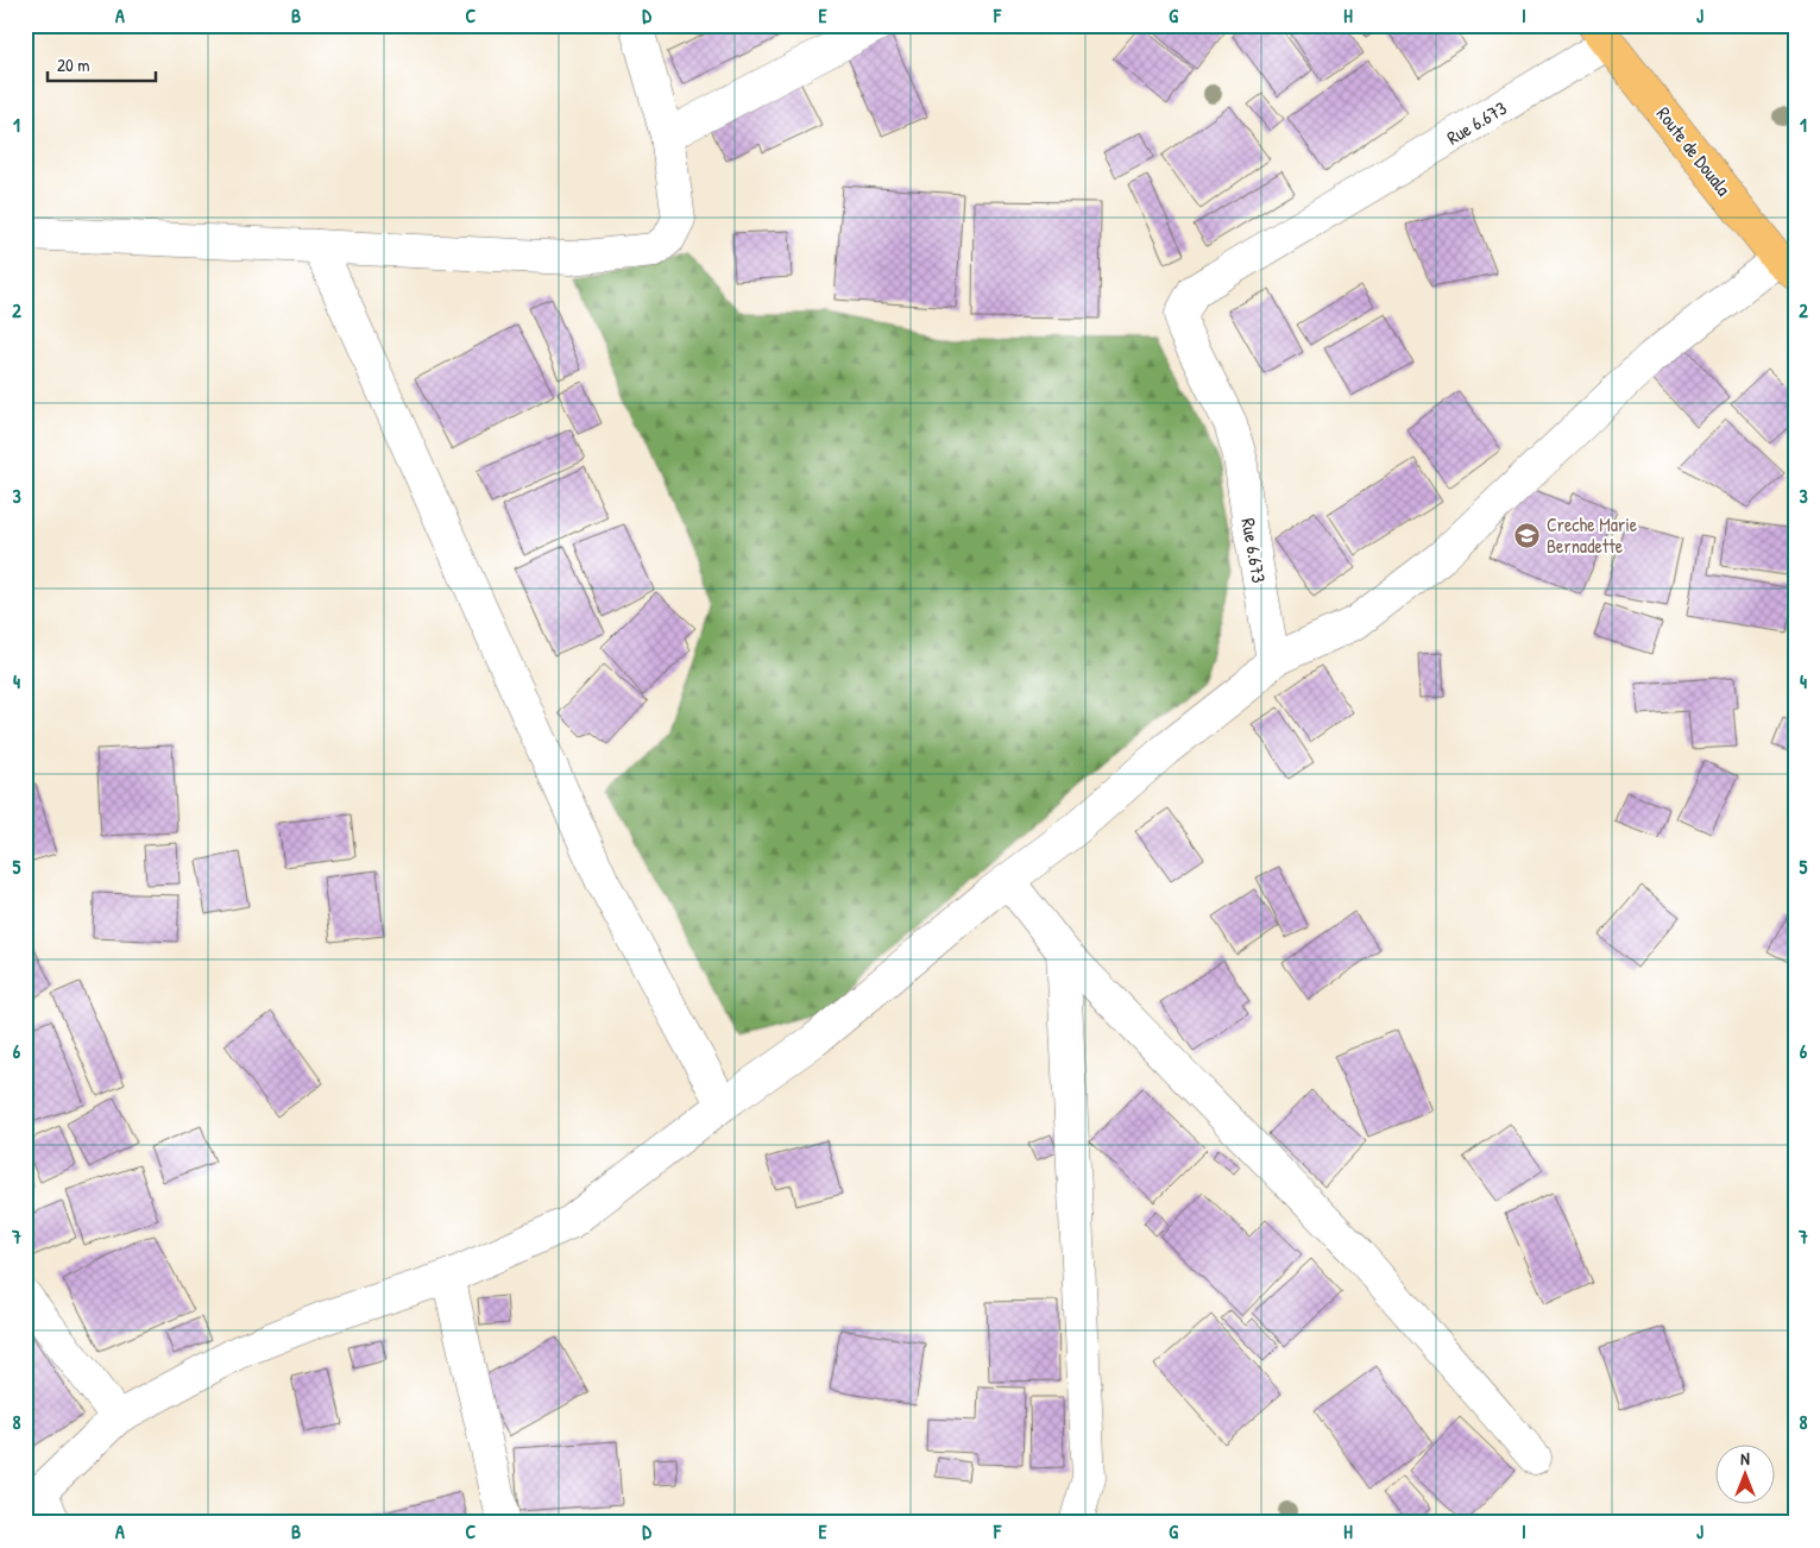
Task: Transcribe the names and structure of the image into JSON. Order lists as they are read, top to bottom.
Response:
{
  "streets": {
    "highway": ["Route de Douala"],
    "street": ["Rue 6.673"]
  },
  "crossings": [
    ["Rue 6.673", "Route de Douala"]
  ],
  "places": {
    "school or university": ["Creche Marie Bernadette"]
  },
  "scale_bar": "20 m",
  "north": "top",
  "grid": {
    "columns": [
      "A",
      "B",
      "C",
      "D",
      "E",
      "F",
      "G",
      "H",
      "I",
      "J"
    ],
    "rows": [
      "1",
      "2",
      "3",
      "4",
      "5",
      "6",
      "7",
      "8"
    ]
  }
}
